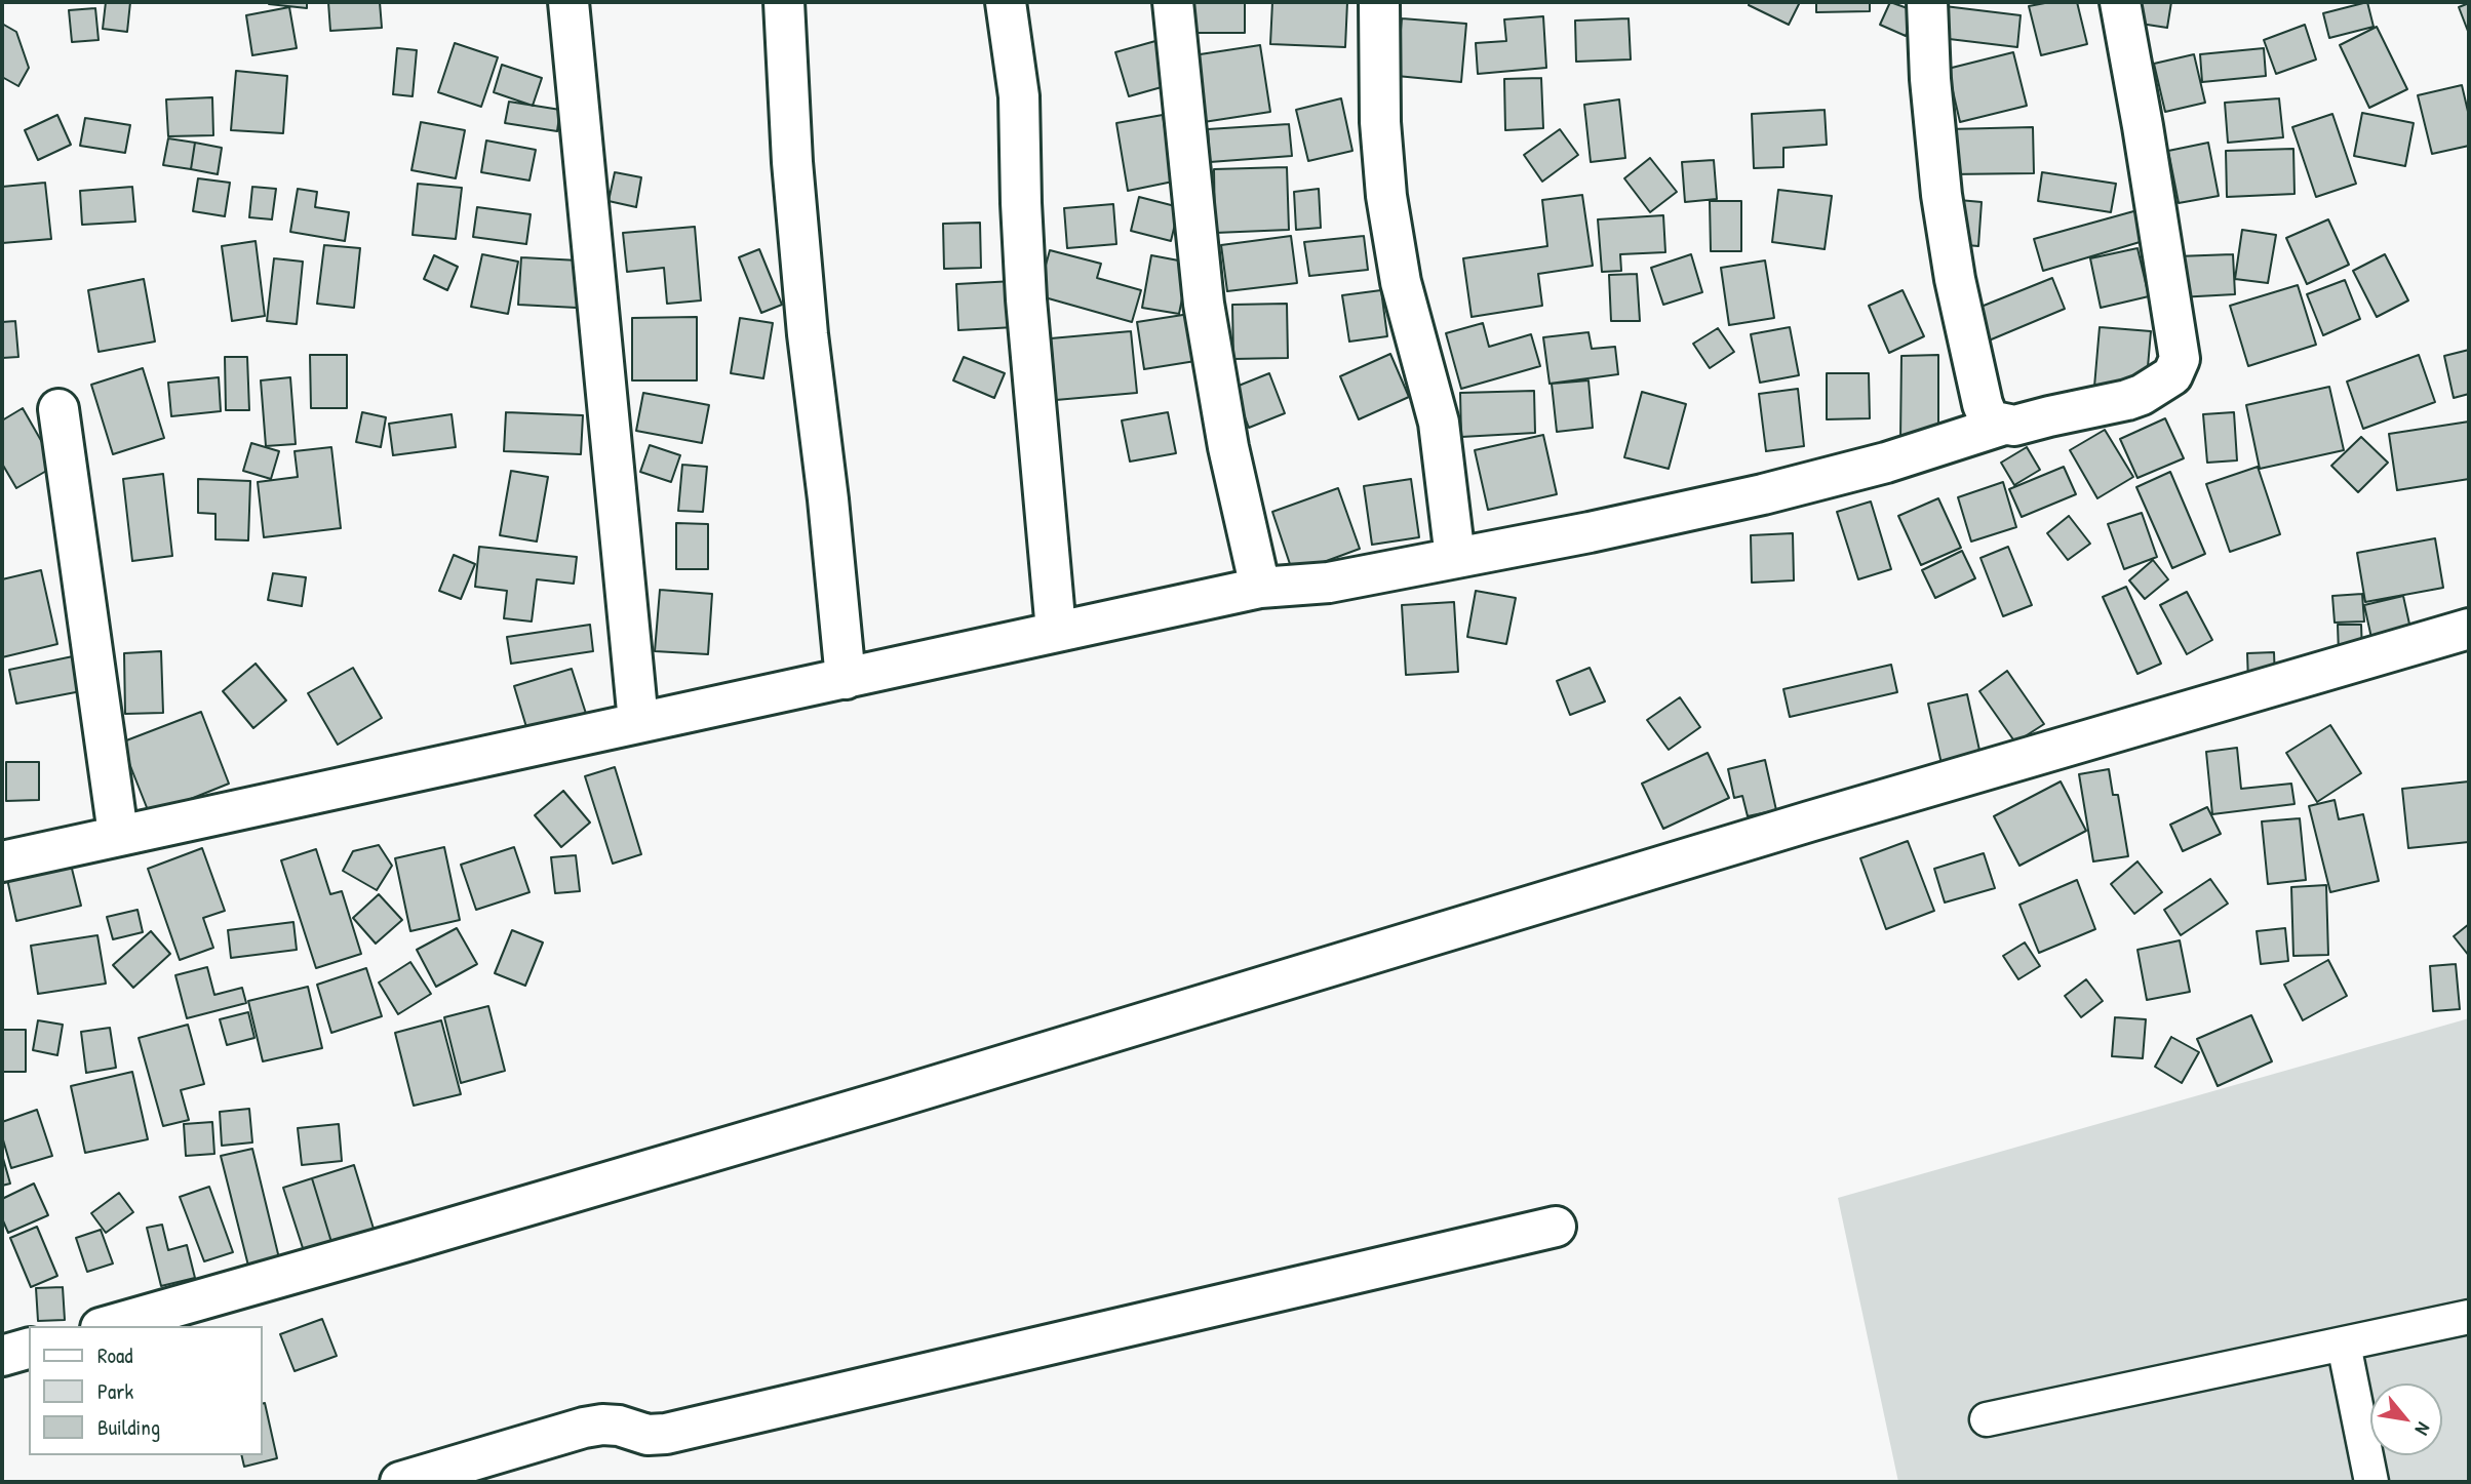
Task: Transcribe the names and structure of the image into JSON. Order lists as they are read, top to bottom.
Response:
{
  "legend": ["Road", "Park", "Building"],
  "north": "bottom right"
}
